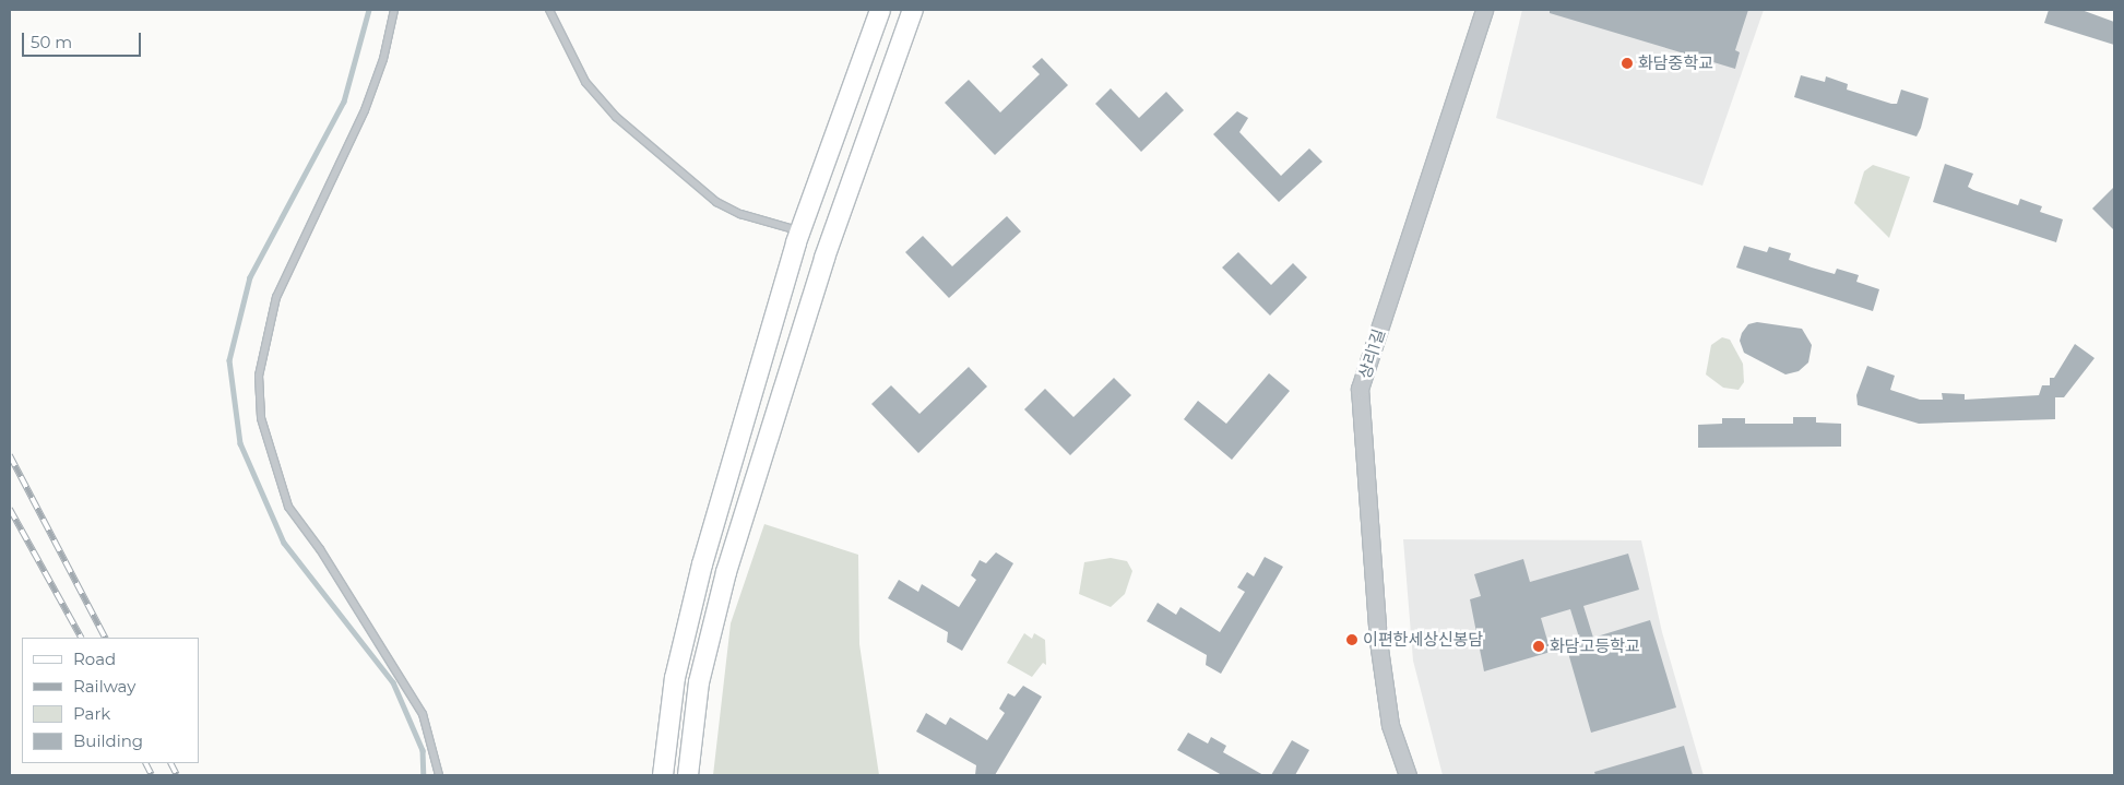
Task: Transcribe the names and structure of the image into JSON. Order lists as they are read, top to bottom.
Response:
{
  "streets": {
    "street": ["상리1길"]
  },
  "places": ["화담중학교", "이편한세상신봉담", "화담고등학교"],
  "legend": [
    "Road",
    "Railway",
    "Park",
    "Building"
  ],
  "scale_bar": "50 m"
}
